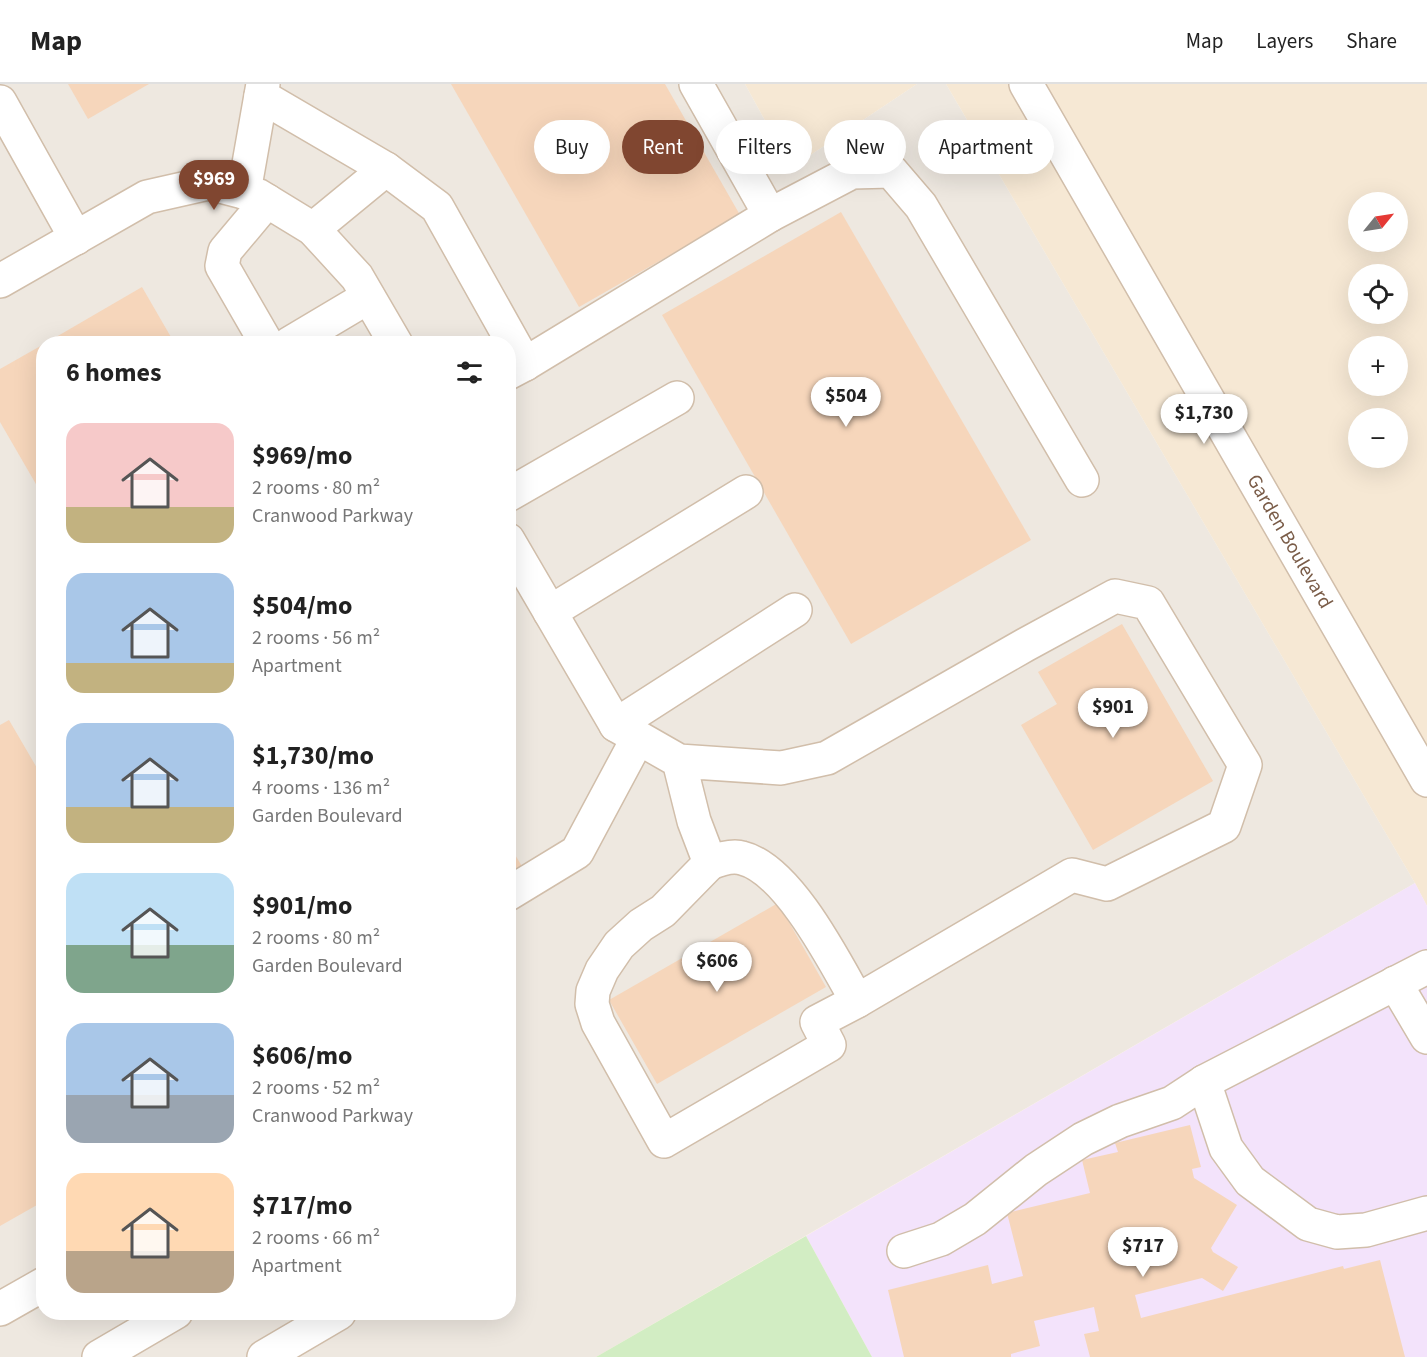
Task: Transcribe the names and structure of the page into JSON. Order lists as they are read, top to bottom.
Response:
{
  "streets": {
    "street": ["Garden Boulevard"]
  },
  "north": "top right",
  "page": {
    "header": "Map",
    "nav": ["Map", "Layers", "Share"],
    "chip": [
      "Buy",
      "Rent",
      "Filters",
      "New",
      "Apartment"
    ],
    "price": [
      "$969",
      "$504",
      "$1,730",
      "$901",
      "$606",
      "$717"
    ],
    "map_buttons": ["+", "−"],
    "heading": "6 homes",
    "list": [
      {
        "name": "$969/mo",
        "note": "2 rooms · 80 m² · Cranwood Parkway"
      },
      {
        "name": "$504/mo",
        "note": "2 rooms · 56 m² · Apartment"
      },
      {
        "name": "$1,730/mo",
        "note": "4 rooms · 136 m² · Garden Boulevard"
      },
      {
        "name": "$901/mo",
        "note": "2 rooms · 80 m² · Garden Boulevard"
      },
      {
        "name": "$606/mo",
        "note": "2 rooms · 52 m² · Cranwood Parkway"
      },
      {
        "name": "$717/mo",
        "note": "2 rooms · 66 m² · Apartment"
      }
    ]
  }
}
